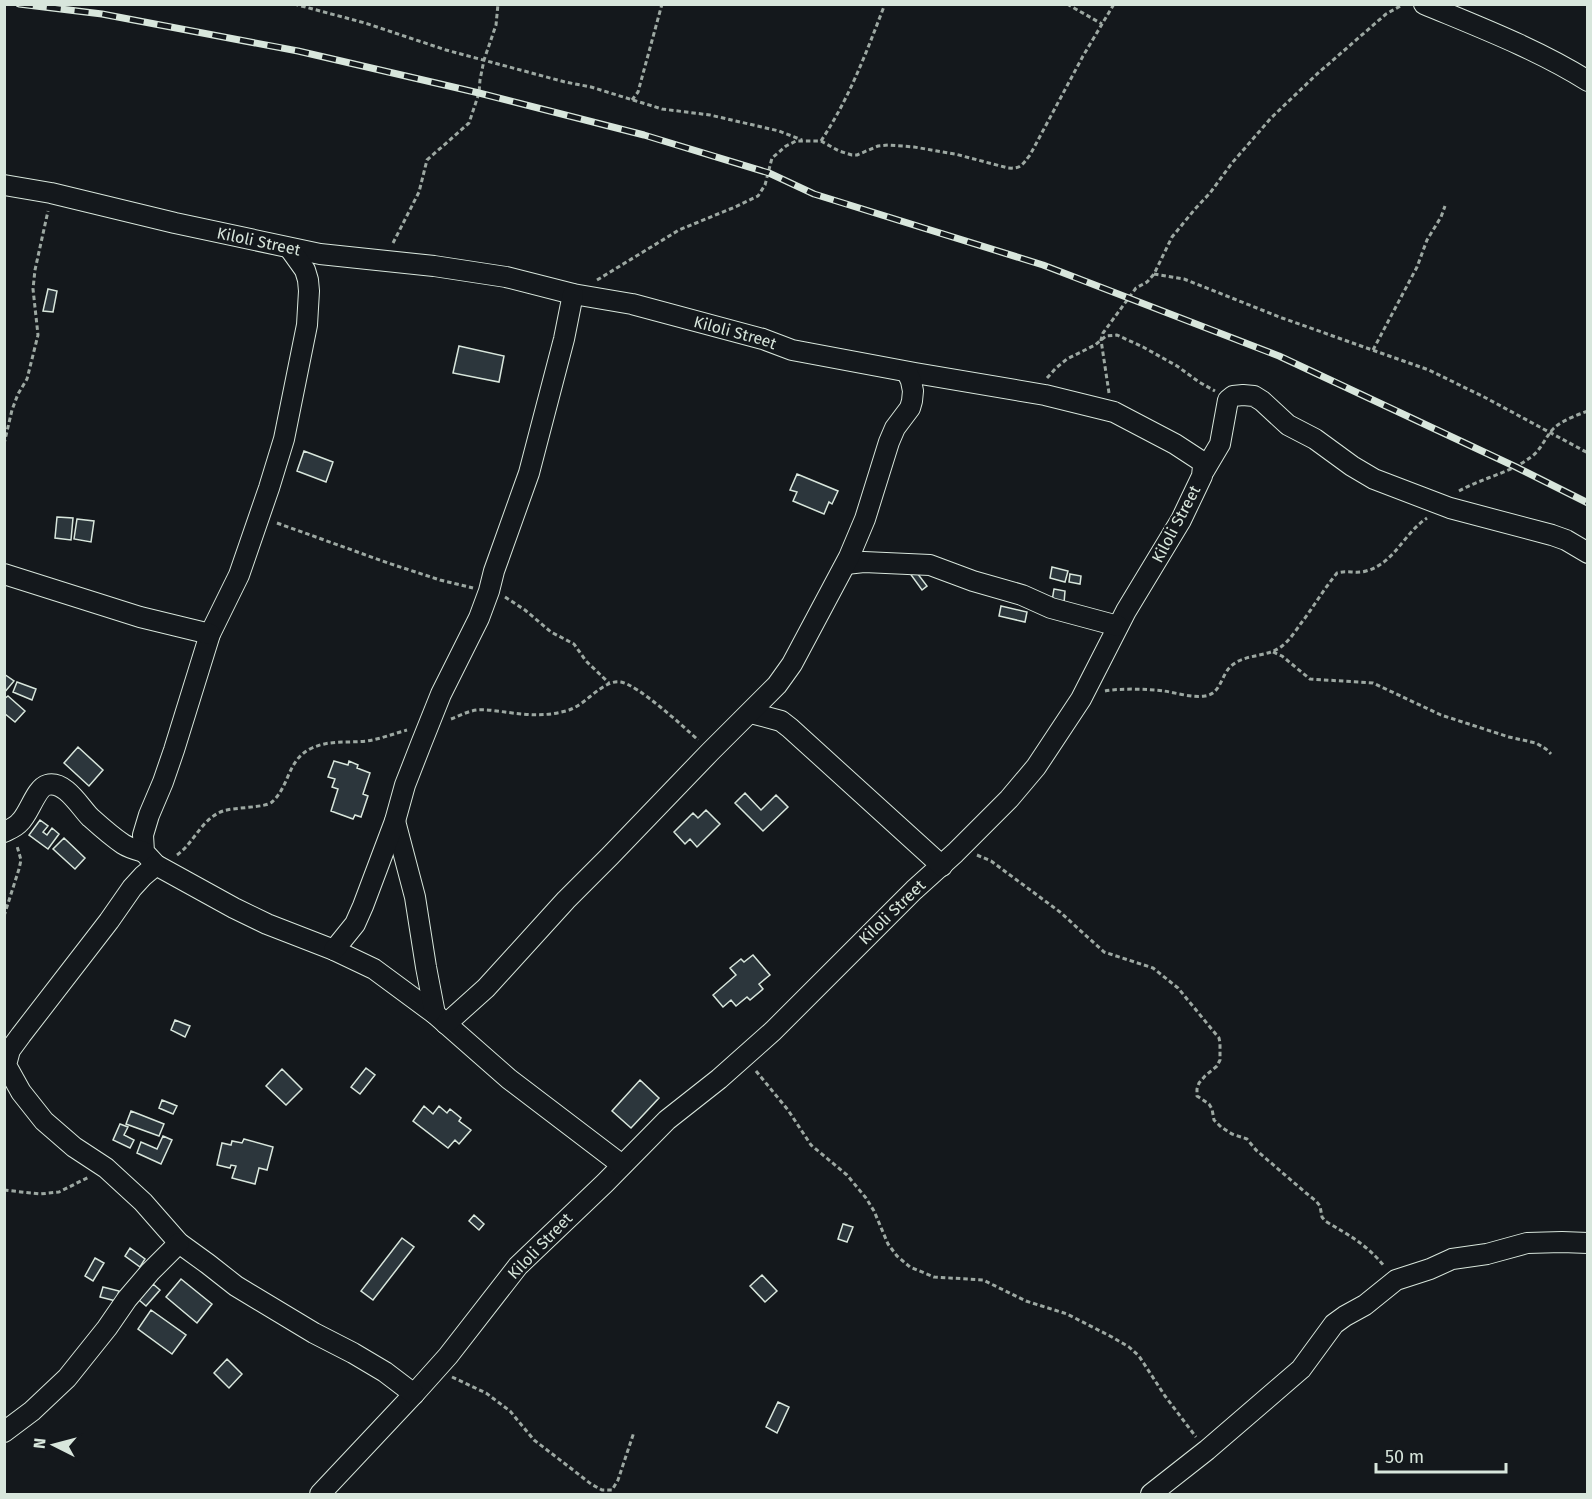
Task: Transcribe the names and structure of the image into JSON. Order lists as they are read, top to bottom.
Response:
{
  "streets": {
    "street": ["Kiloli Street"]
  },
  "scale_bar": "50 m",
  "north": "left"
}
